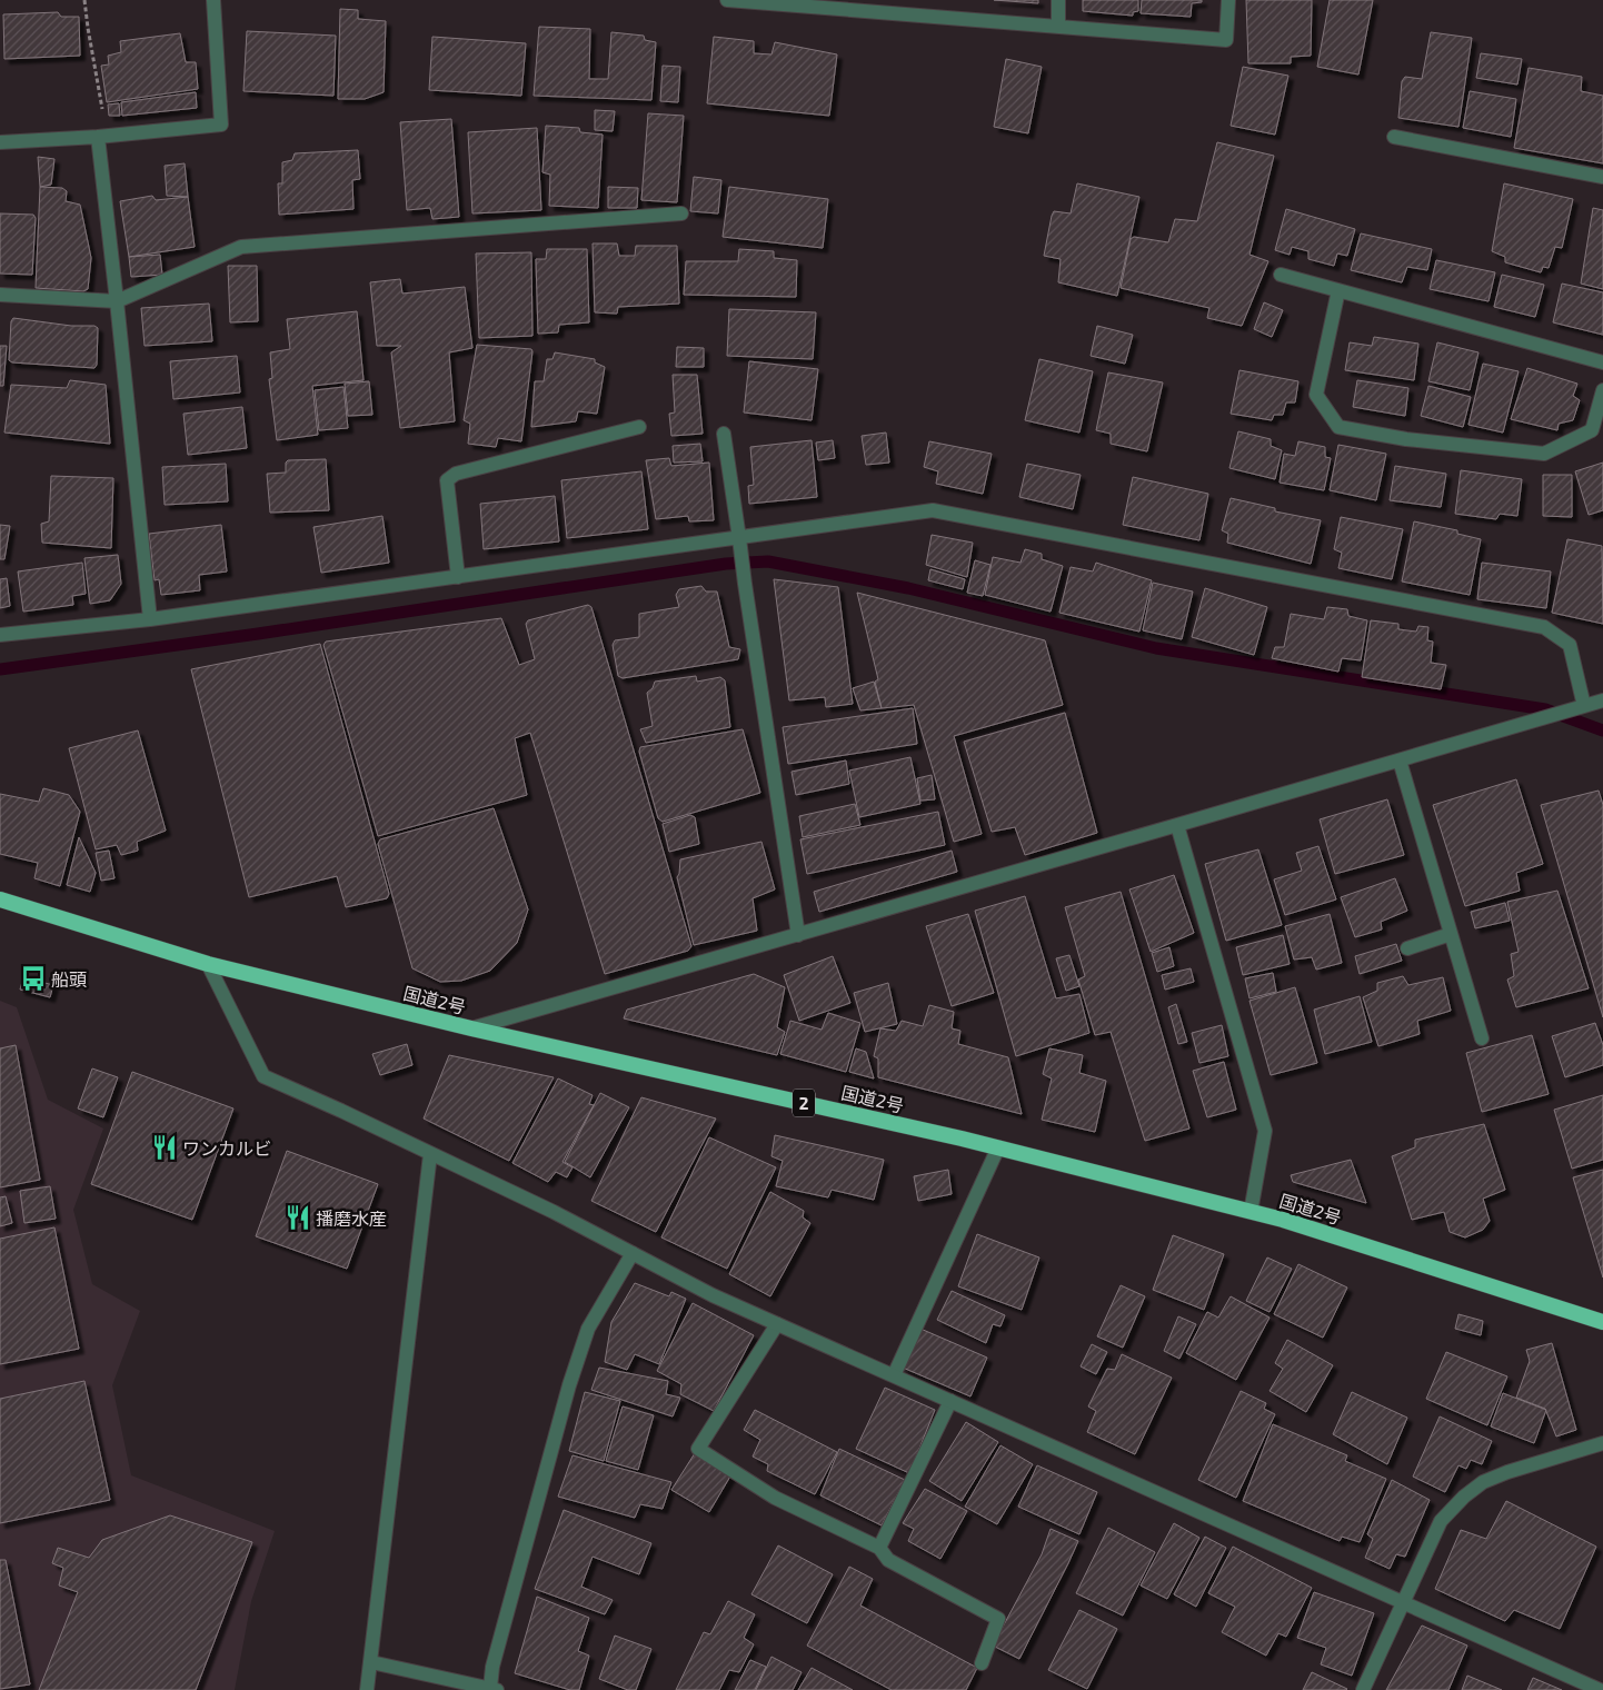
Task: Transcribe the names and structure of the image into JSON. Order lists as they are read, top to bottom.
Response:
{
  "streets": {
    "highway": ["国道2号", "2"]
  },
  "places": {
    "bus stop": ["船頭"],
    "restaurant": ["ワンカルビ", "播磨水産"]
  }
}
